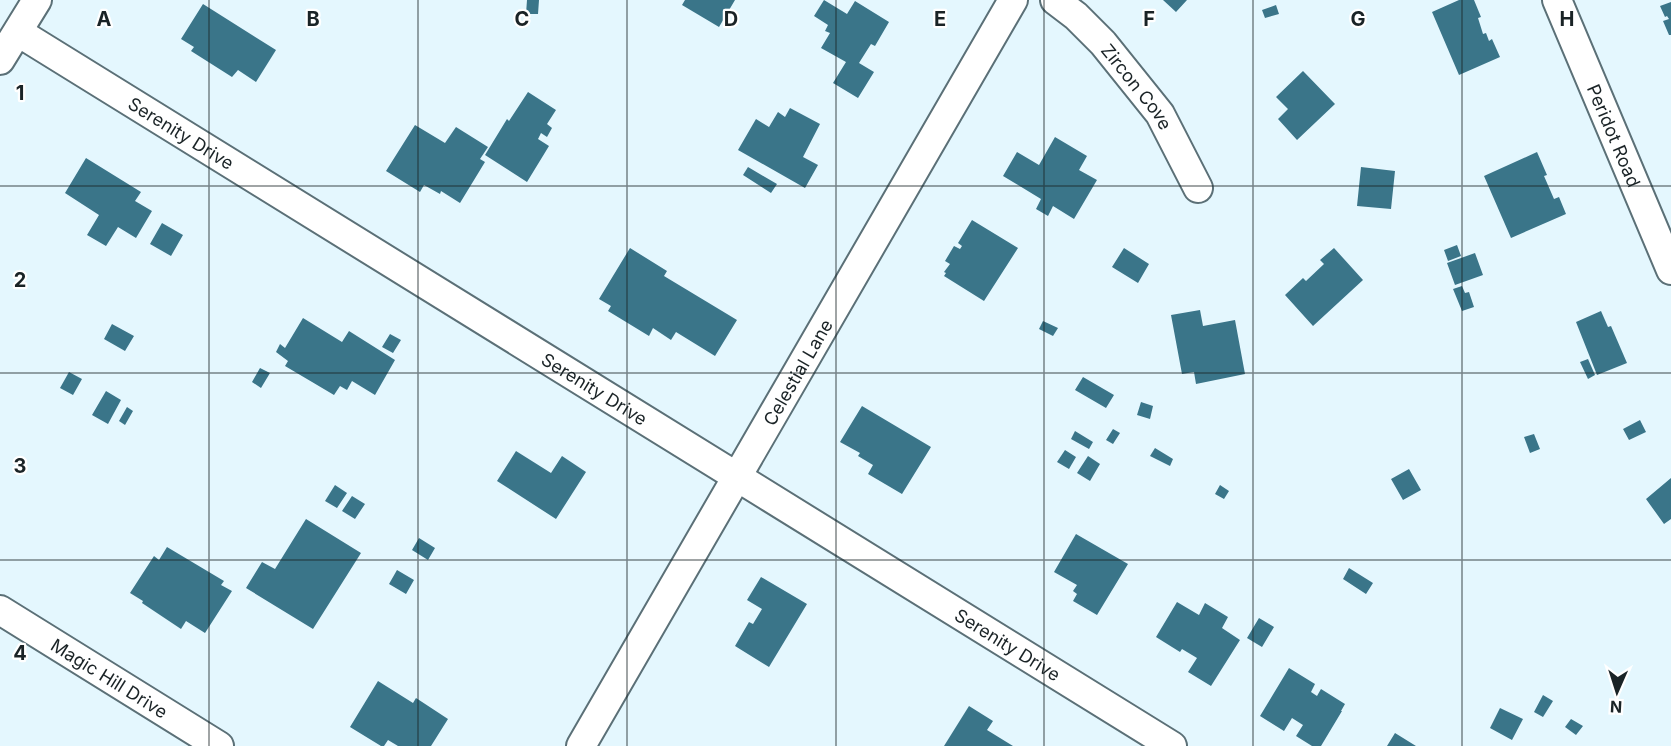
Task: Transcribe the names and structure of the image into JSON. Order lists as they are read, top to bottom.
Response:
{
  "streets": {
    "street": [
      "Zircon Cove",
      "Serenity Drive",
      "Peridot Road",
      "Celestial Lane",
      "Magic Hill Drive"
    ]
  },
  "crossings": [
    ["Serenity Drive", "Celestial Lane"]
  ],
  "north": "bottom",
  "grid": {
    "columns": [
      "A",
      "B",
      "C",
      "D",
      "E",
      "F",
      "G",
      "H"
    ],
    "rows": [
      "1",
      "2",
      "3",
      "4"
    ]
  }
}
